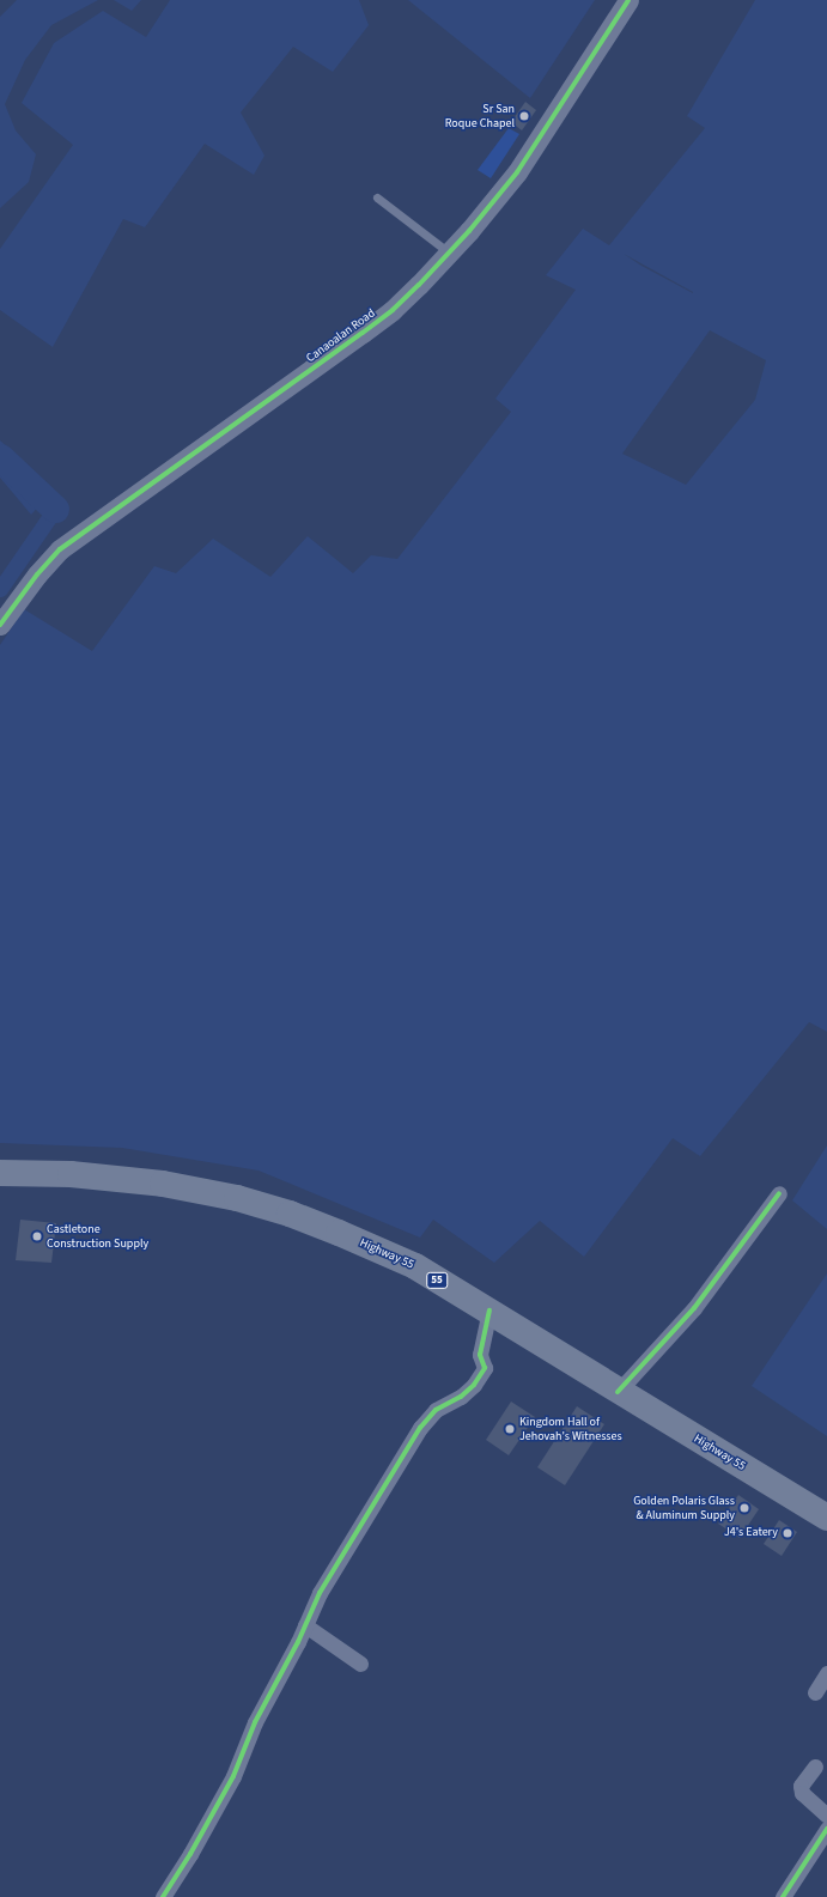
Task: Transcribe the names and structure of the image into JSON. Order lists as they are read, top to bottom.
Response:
{
  "streets": {
    "highway": ["Highway 55", "55"],
    "street": ["Canaoalan Road"]
  },
  "places": [
    "Sr San Roque Chapel",
    "Castletone Construction Supply",
    "Kingdom Hall of Jehovah's Witnesses",
    "Golden Polaris Glass & Aluminum Supply",
    "J4's Eatery"
  ]
}
